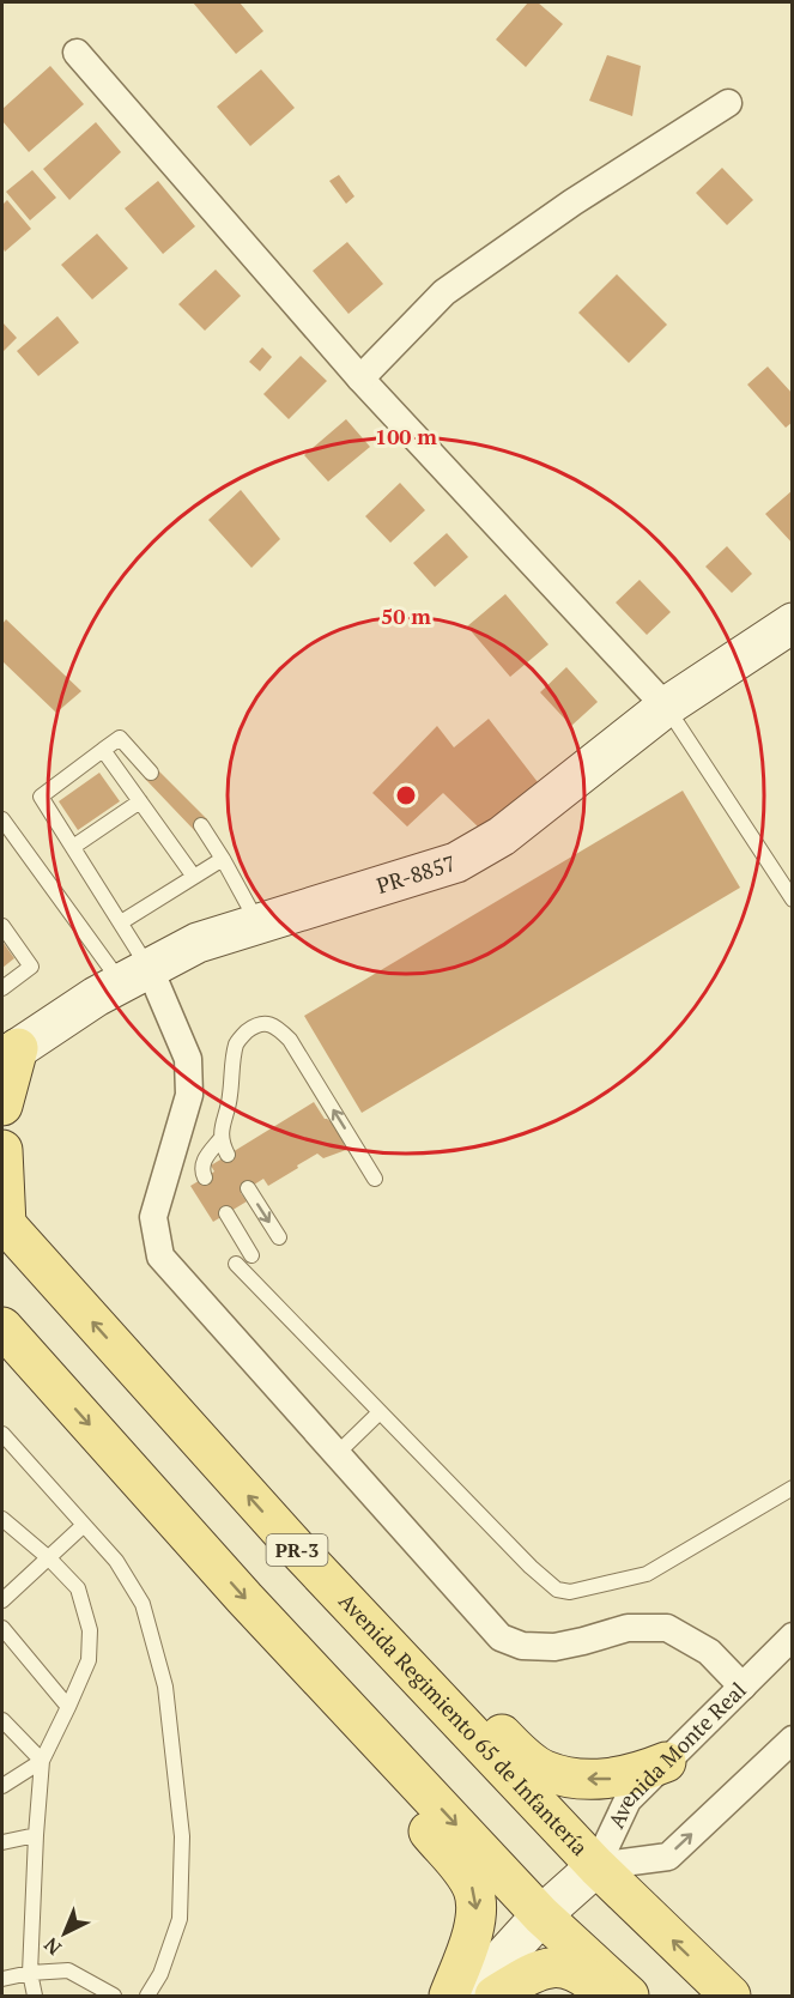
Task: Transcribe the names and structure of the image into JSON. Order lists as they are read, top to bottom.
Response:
{
  "streets": {
    "main road": ["PR-3", "Avenida Regimiento 65 de Infantería"],
    "street": ["PR-8857", "Avenida Monte Real"]
  },
  "crossings": [
    ["Avenida Regimiento 65 de Infantería", "Avenida Monte Real"]
  ],
  "north": "bottom left",
  "rings": ["100 m", "50 m"]
}
